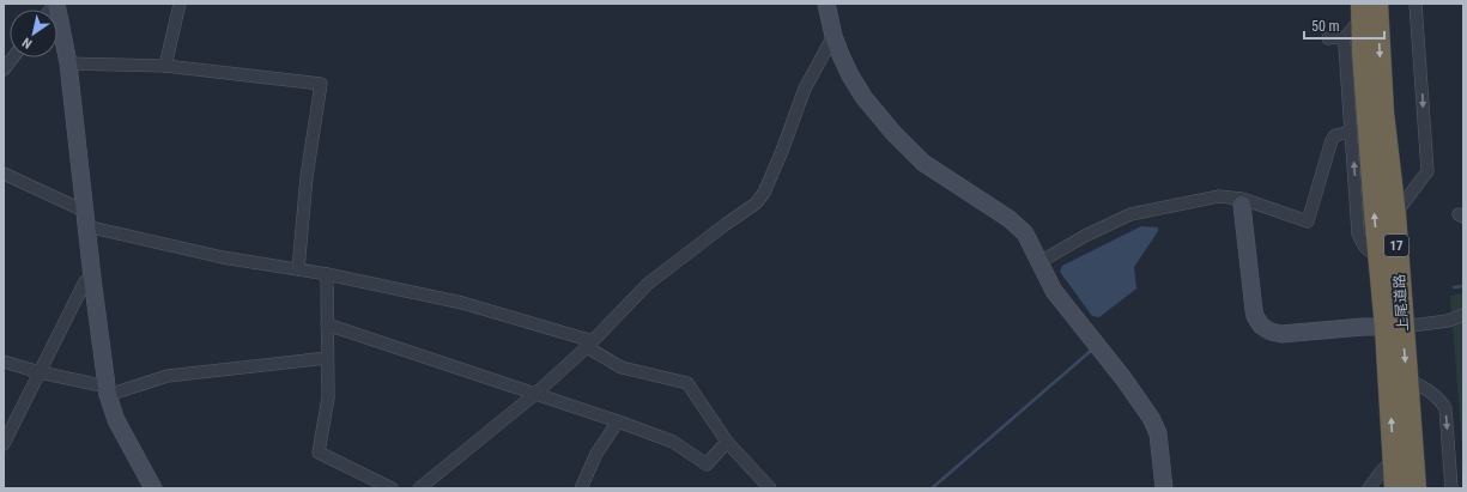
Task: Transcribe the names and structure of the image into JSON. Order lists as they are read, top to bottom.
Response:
{
  "streets": {
    "highway": ["17", "上尾道路"]
  },
  "scale_bar": "50 m",
  "north": "bottom left"
}
